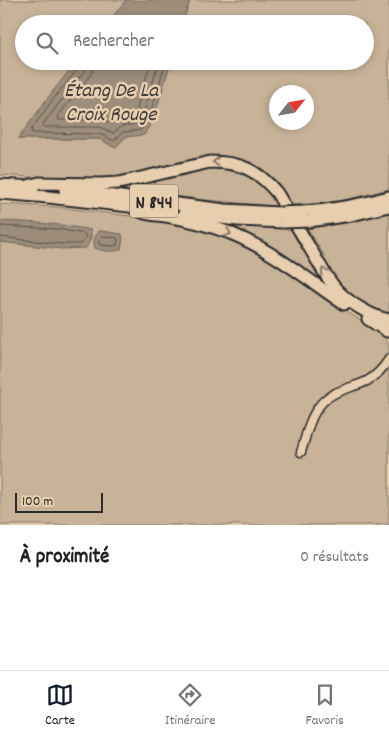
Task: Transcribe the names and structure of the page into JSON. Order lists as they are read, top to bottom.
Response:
{
  "streets": {
    "highway": ["N 844"]
  },
  "water": ["Étang De La Croix Rouge"],
  "scale_bar": "100 m",
  "north": "top right",
  "page": {
    "search": "Rechercher",
    "scale": "100 m",
    "heading": ["À proximité", "0 résultats"],
    "nav": ["Carte", "Itinéraire", "Favoris"]
  }
}
